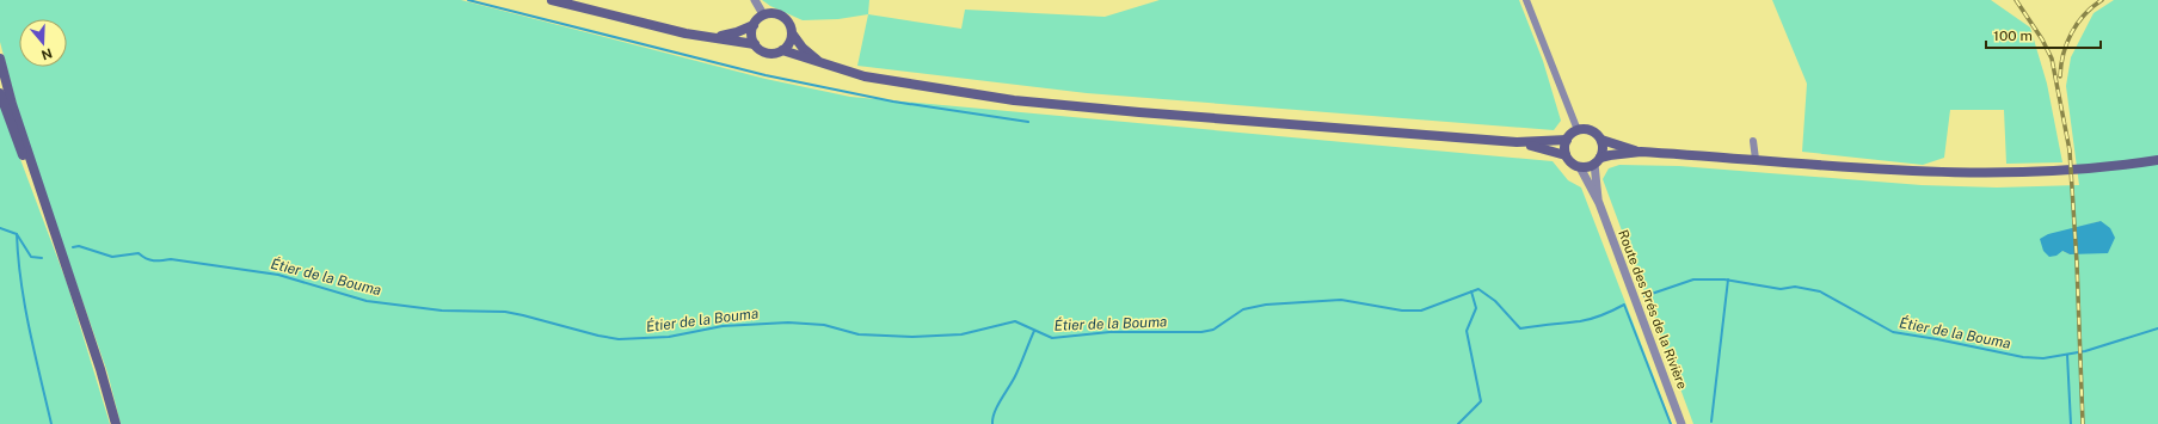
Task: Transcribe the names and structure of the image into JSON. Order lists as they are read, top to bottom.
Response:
{
  "streets": {
    "street": ["Route des Prés de la Rivière"]
  },
  "water": ["Étier de la Bouma"],
  "scale_bar": "100 m",
  "north": "bottom"
}
